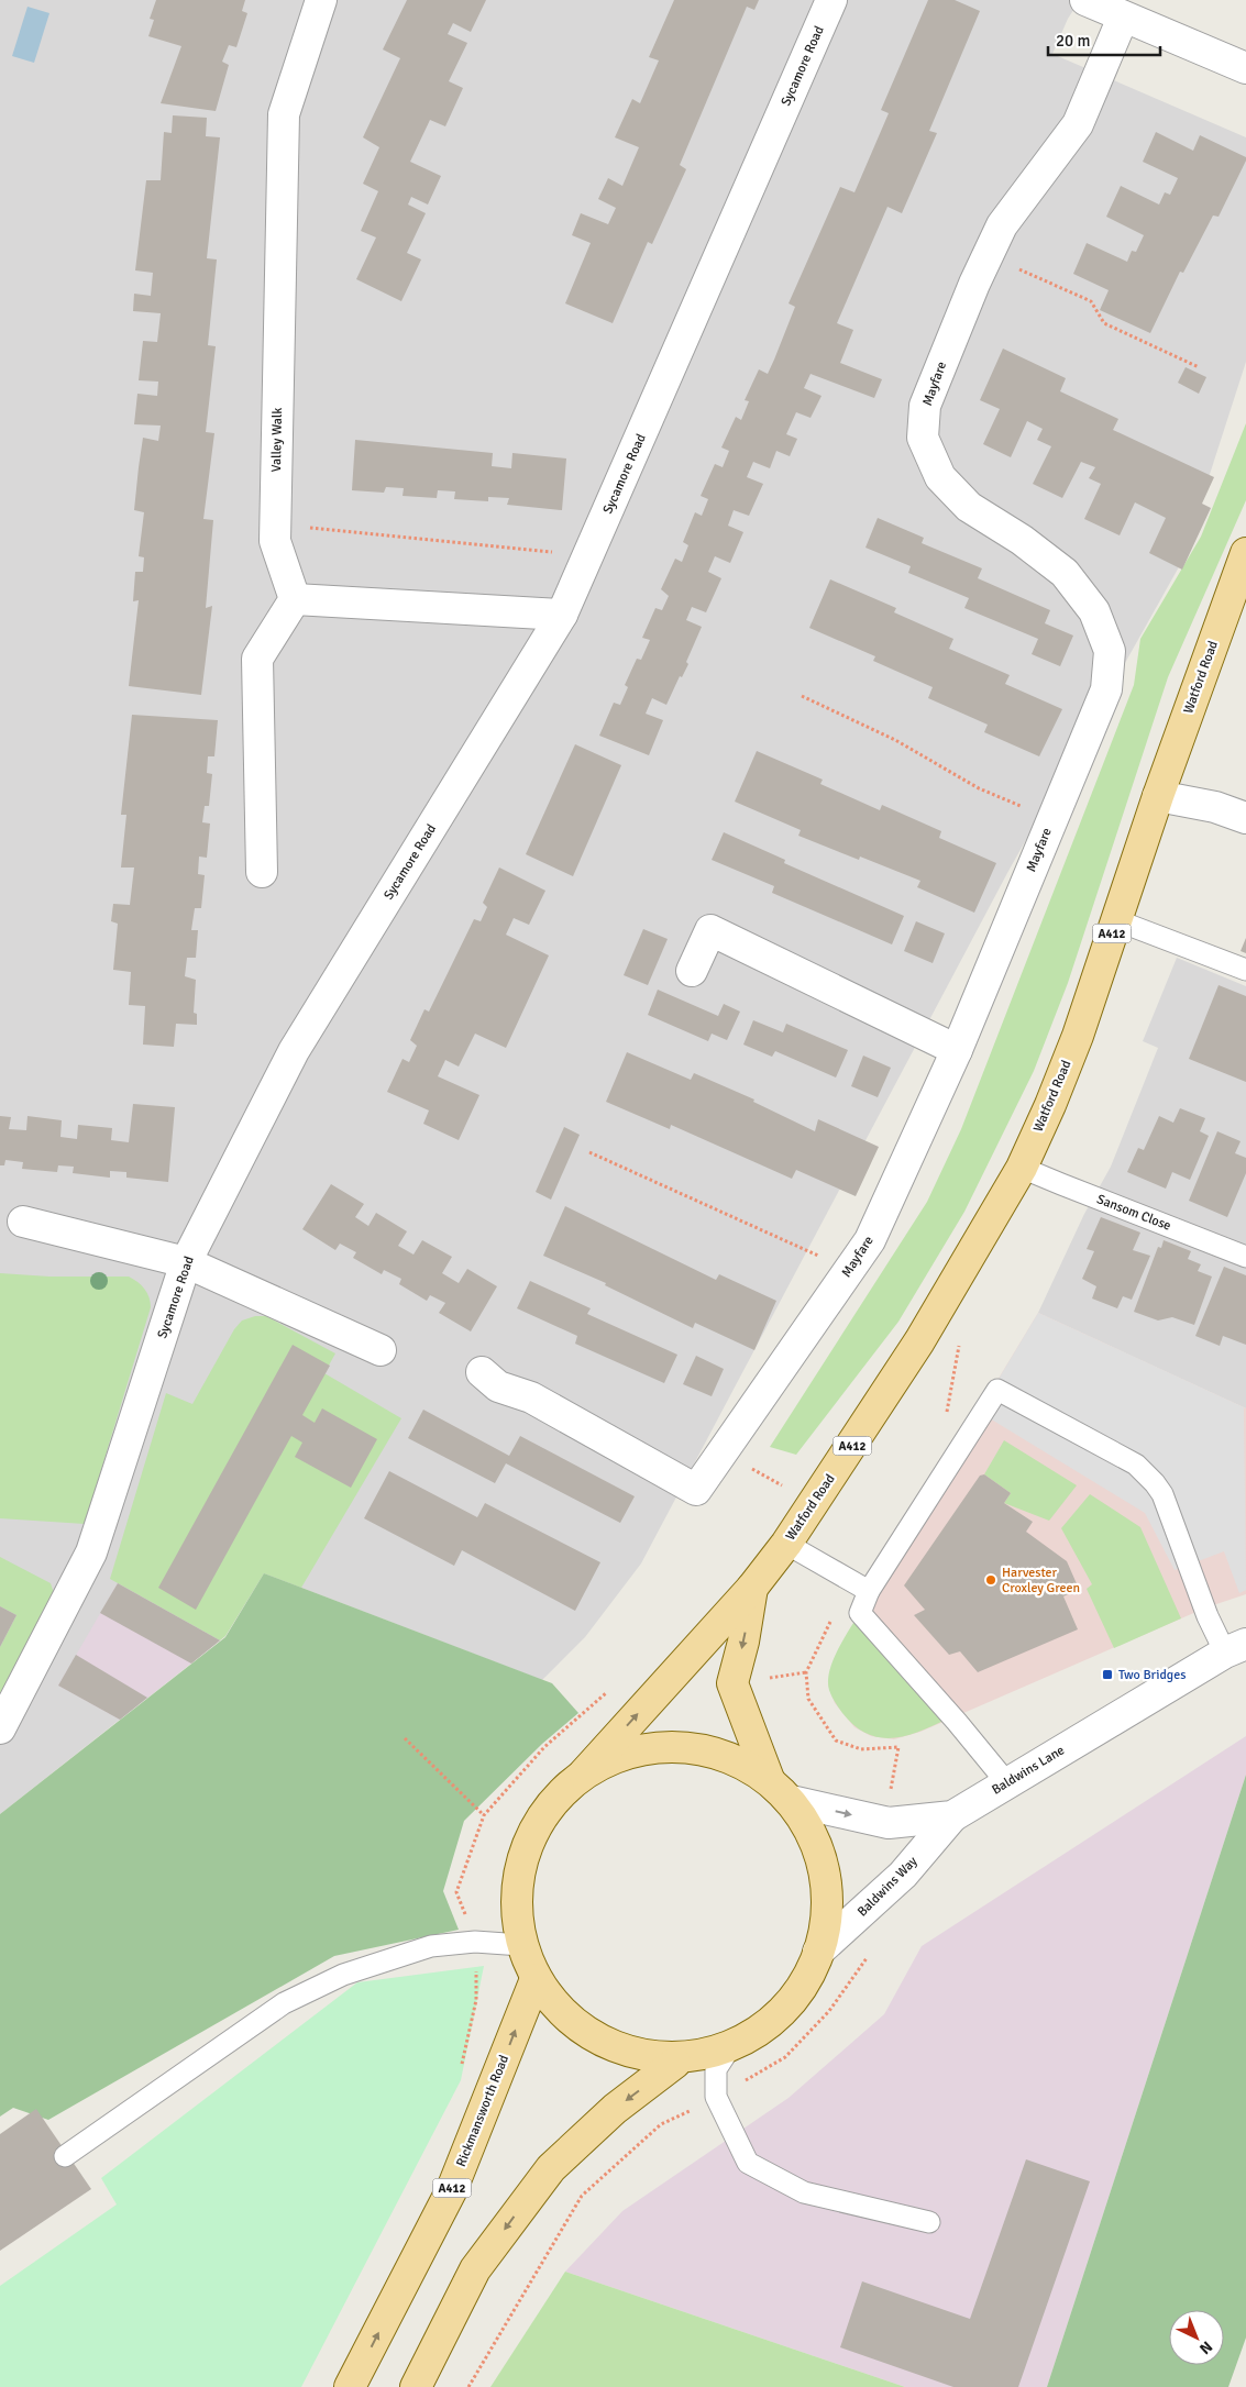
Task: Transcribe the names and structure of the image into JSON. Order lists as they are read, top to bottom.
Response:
{
  "streets": {
    "main road": ["Watford Road", "A412", "Rickmansworth Road"],
    "street": [
      "Sycamore Road",
      "Mayfare",
      "Valley Walk",
      "Baldwins Lane",
      "Baldwins Way"
    ],
    "lane": ["Sansom Close"]
  },
  "crossings": [
    ["Watford Road", "A412"],
    ["Watford Road", "Sansom Close"],
    ["A412", "Baldwins Lane"],
    ["A412", "Baldwins Way"],
    ["A412", "Rickmansworth Road"],
    ["Baldwins Lane", "Baldwins Way"]
  ],
  "places": {
    "other": ["Harvester Croxley Green"],
    "transit": ["Two Bridges"]
  },
  "scale_bar": "20 m",
  "north": "bottom right"
}
